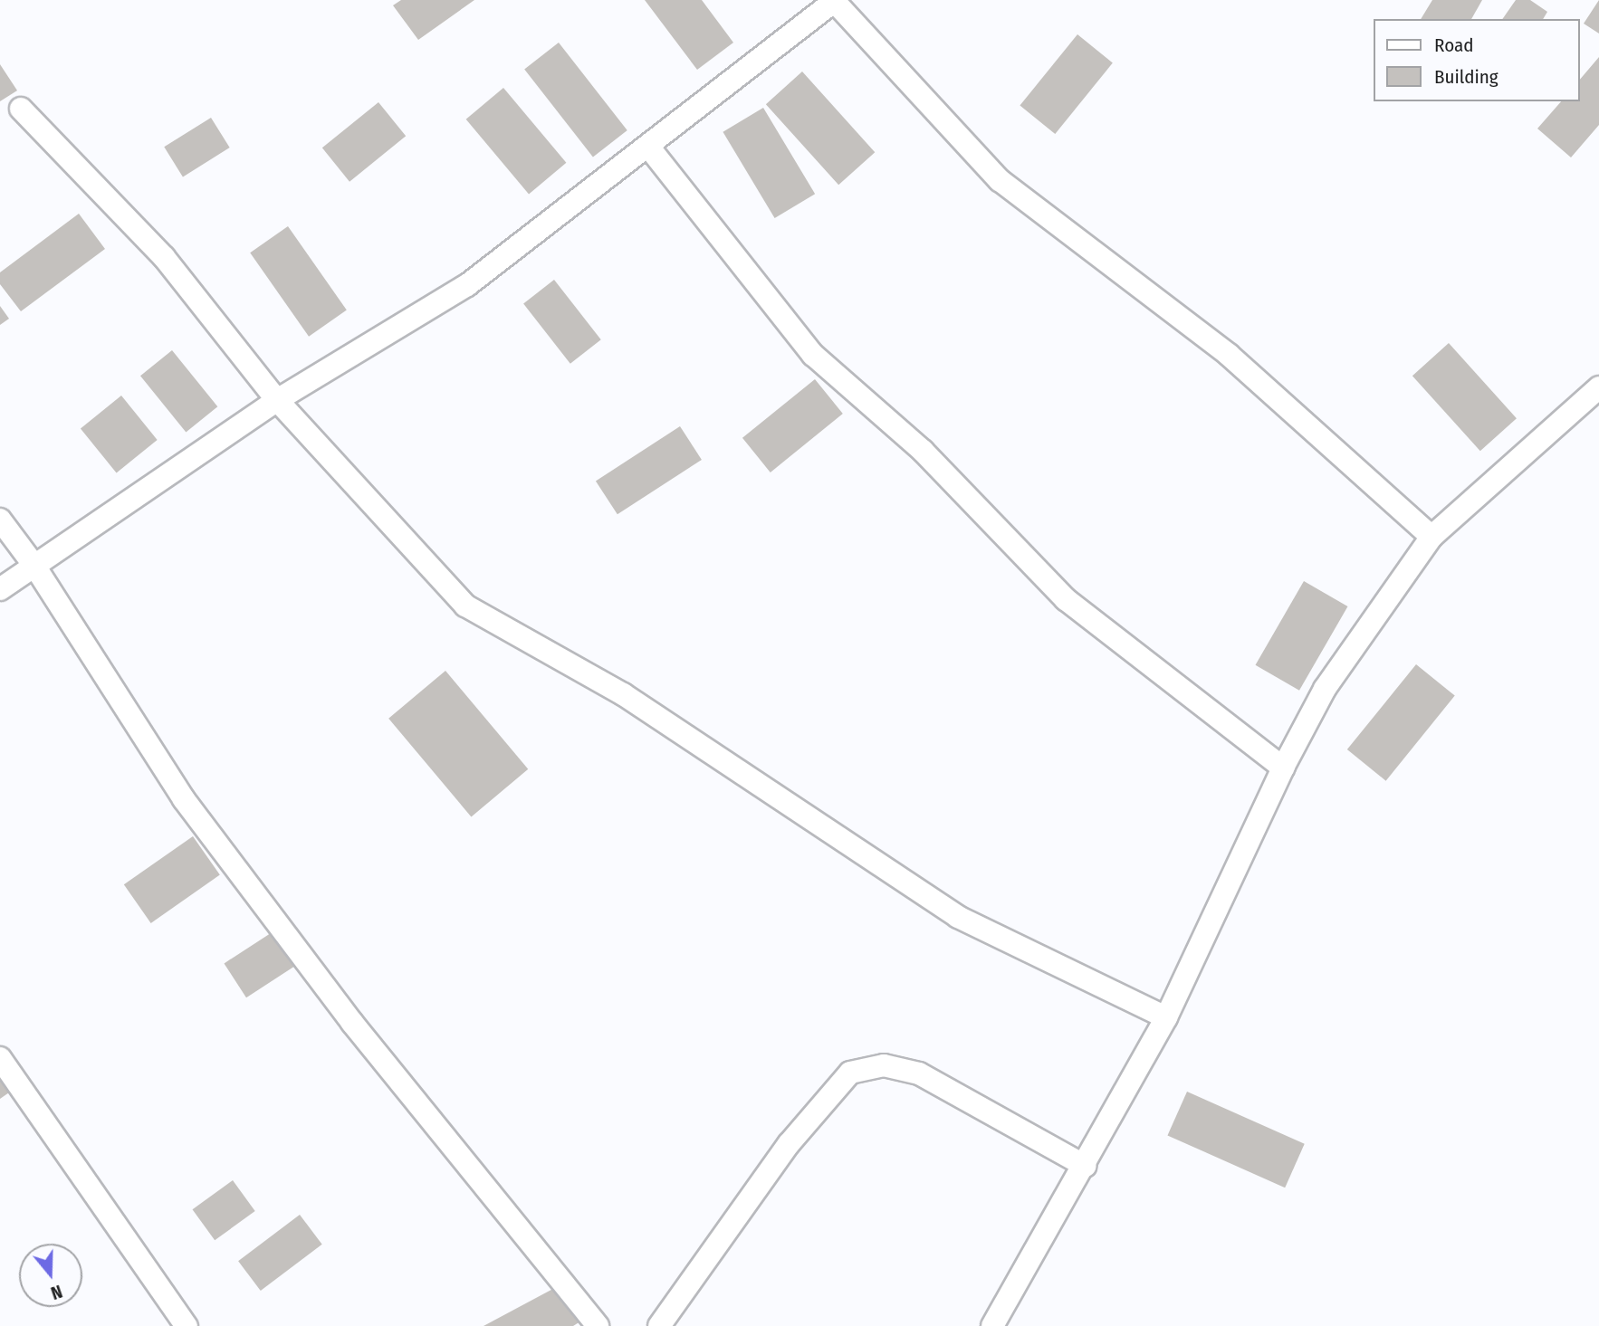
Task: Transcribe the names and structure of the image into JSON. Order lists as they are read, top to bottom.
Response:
{
  "legend": ["Road", "Building"],
  "north": "bottom"
}
